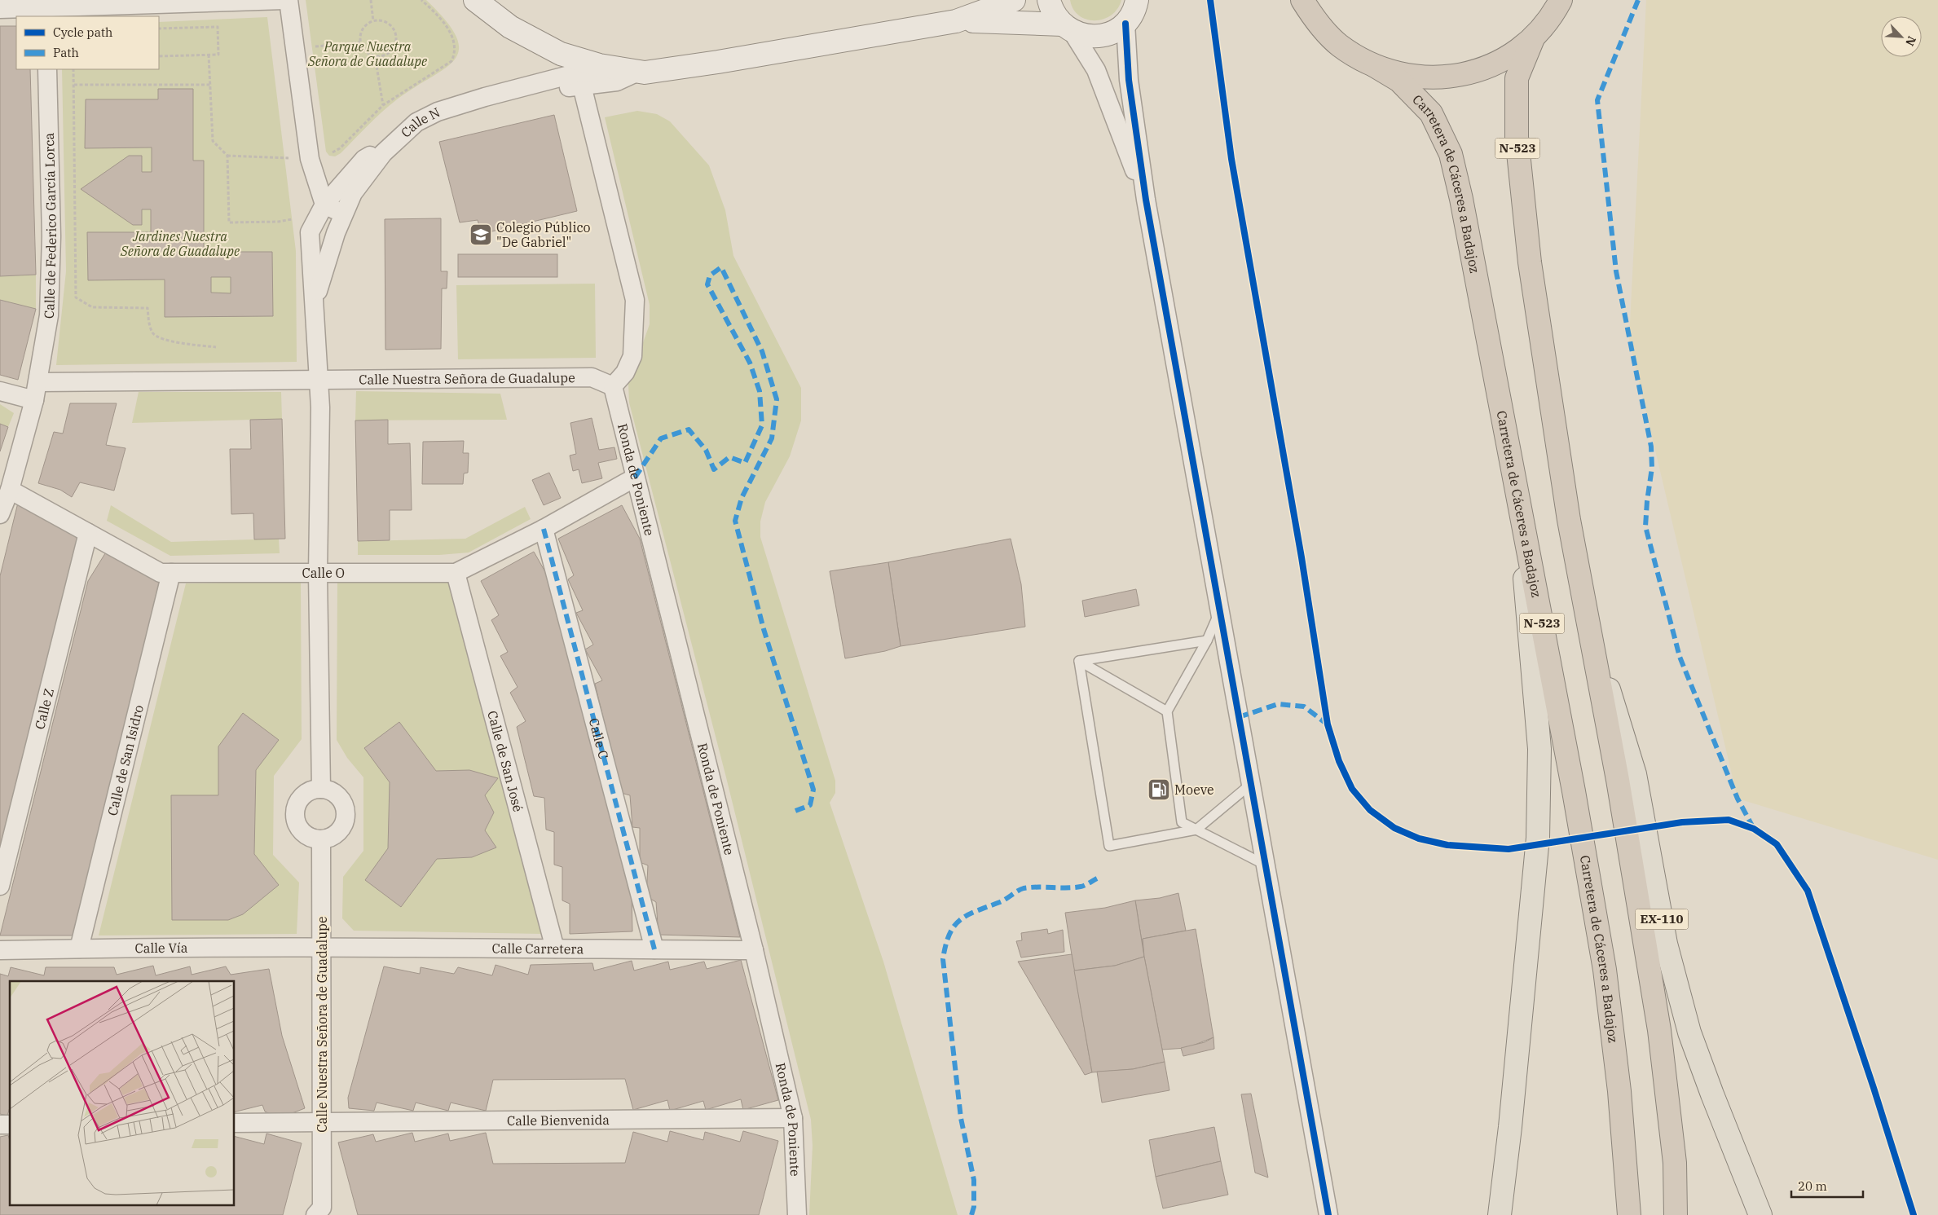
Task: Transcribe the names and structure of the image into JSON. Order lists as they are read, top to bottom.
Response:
{
  "streets": {
    "highway": ["N-523", "Carretera de Cáceres a Badajoz"],
    "main road": ["EX-110"],
    "street": [
      "Calle N",
      "Calle de Federico García Lorca",
      "Calle Nuestra Señora de Guadalupe",
      "Ronda de Poniente",
      "Calle O",
      "Calle Z",
      "Calle C",
      "Calle de San Isidro",
      "Calle de San José",
      "Calle Vía",
      "Calle Carretera",
      "Calle Bienvenida"
    ]
  },
  "crossings": [
    ["N-523", "Carretera de Cáceres a Badajoz"],
    ["N-523", "EX-110"],
    ["Calle de Federico García Lorca", "Calle Nuestra Señora de Guadalupe"],
    ["Calle de Federico García Lorca", "Calle O"],
    ["Calle Nuestra Señora de Guadalupe", "Ronda de Poniente"],
    ["Calle Nuestra Señora de Guadalupe", "Calle Vía"],
    ["Calle Nuestra Señora de Guadalupe", "Calle Carretera"],
    ["Calle Nuestra Señora de Guadalupe", "Calle Bienvenida"],
    ["Ronda de Poniente", "Calle O"],
    ["Ronda de Poniente", "Calle Carretera"],
    ["Ronda de Poniente", "Calle Bienvenida"],
    ["Calle O", "Calle Z"],
    ["Calle O", "Calle C"],
    ["Calle O", "Calle de San Isidro"],
    ["Calle O", "Calle de San José"],
    ["Calle C", "Calle Carretera"],
    ["Calle de San Isidro", "Calle Vía"],
    ["Calle de San José", "Calle Carretera"],
    ["Calle Vía", "Calle Carretera"]
  ],
  "parks": ["Parque Nuestra Señora de Guadalupe", "Jardines Nuestra Señora de Guadalupe"],
  "places": {
    "school or university": ["Colegio Público \"De Gabriel\""],
    "fuel station": ["Moeve"]
  },
  "legend": ["Cycle path", "Path"],
  "scale_bar": "20 m",
  "north": "bottom right"
}
